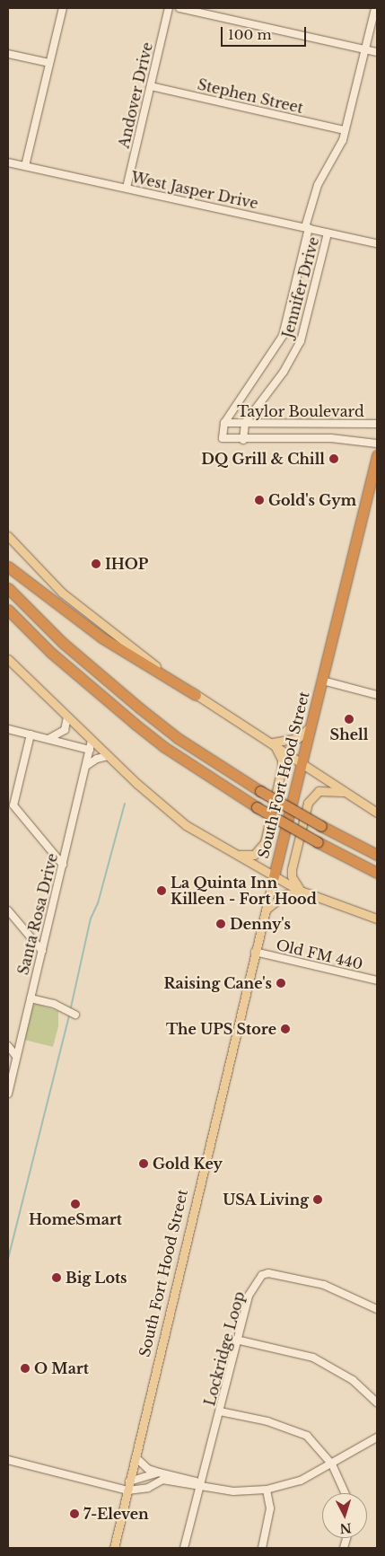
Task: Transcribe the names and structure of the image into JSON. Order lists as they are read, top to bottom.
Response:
{
  "streets": {
    "highway": ["South Fort Hood Street"],
    "street": [
      "Andover Drive",
      "Stephen Street",
      "West Jasper Drive",
      "Jennifer Drive",
      "Taylor Boulevard",
      "Santa Rosa Drive",
      "Old FM 440",
      "Lockridge Loop"
    ]
  },
  "crossings": [
    ["Andover Drive", "Stephen Street"],
    ["Andover Drive", "West Jasper Drive"],
    ["Stephen Street", "Jennifer Drive"],
    ["West Jasper Drive", "Jennifer Drive"],
    ["Jennifer Drive", "Taylor Boulevard"],
    ["South Fort Hood Street", "Old FM 440"]
  ],
  "places": [
    "DQ Grill & Chill",
    "Gold's Gym",
    "IHOP",
    "Shell",
    "La Quinta Inn Killeen - Fort Hood",
    "Denny's",
    "Raising Cane's",
    "The UPS Store",
    "Gold Key",
    "USA Living",
    "HomeSmart",
    "Big Lots",
    "O Mart",
    "7-Eleven"
  ],
  "scale_bar": "100 m",
  "north": "bottom"
}
